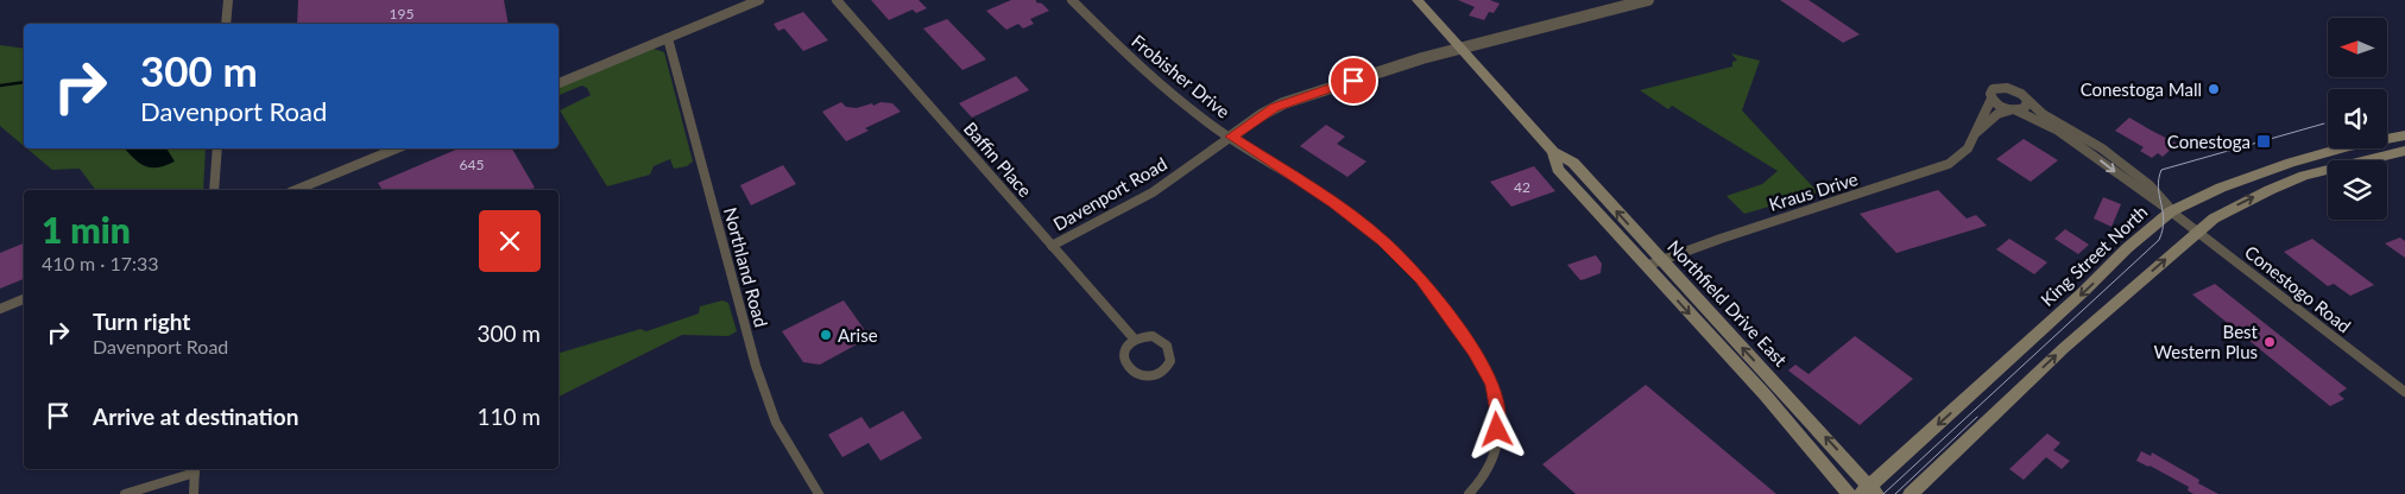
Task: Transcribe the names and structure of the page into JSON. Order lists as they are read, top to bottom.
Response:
{
  "streets": {
    "main road": ["King Street North", "Northfield Drive East"],
    "street": [
      "Frobisher Drive",
      "Baffin Place",
      "Kraus Drive",
      "Davenport Road",
      "Northland Road",
      "Conestogo Road"
    ]
  },
  "crossings": [
    ["Frobisher Drive", "Davenport Road"],
    ["Baffin Place", "Davenport Road"],
    ["Kraus Drive", "Conestogo Road"],
    ["Kraus Drive", "Northfield Drive East"],
    ["Davenport Road", "Northfield Drive East"],
    ["King Street North", "Conestogo Road"],
    ["King Street North", "Northfield Drive East"]
  ],
  "places": {
    "other": ["Conestoga Mall", "Arise", "Best Western Plus"],
    "transit": ["Conestoga"]
  },
  "house_numbers": ["195", "645", "42"],
  "north": "left",
  "page": {
    "turn": ["300 m", "Davenport Road"],
    "heading": ["1 min", "410 m · 17:33"],
    "list": [
      {
        "name": "Turn right",
        "note": "Davenport Road",
        "value": "300 m"
      },
      {
        "name": "Arrive at destination",
        "value": "110 m"
      }
    ]
  }
}
